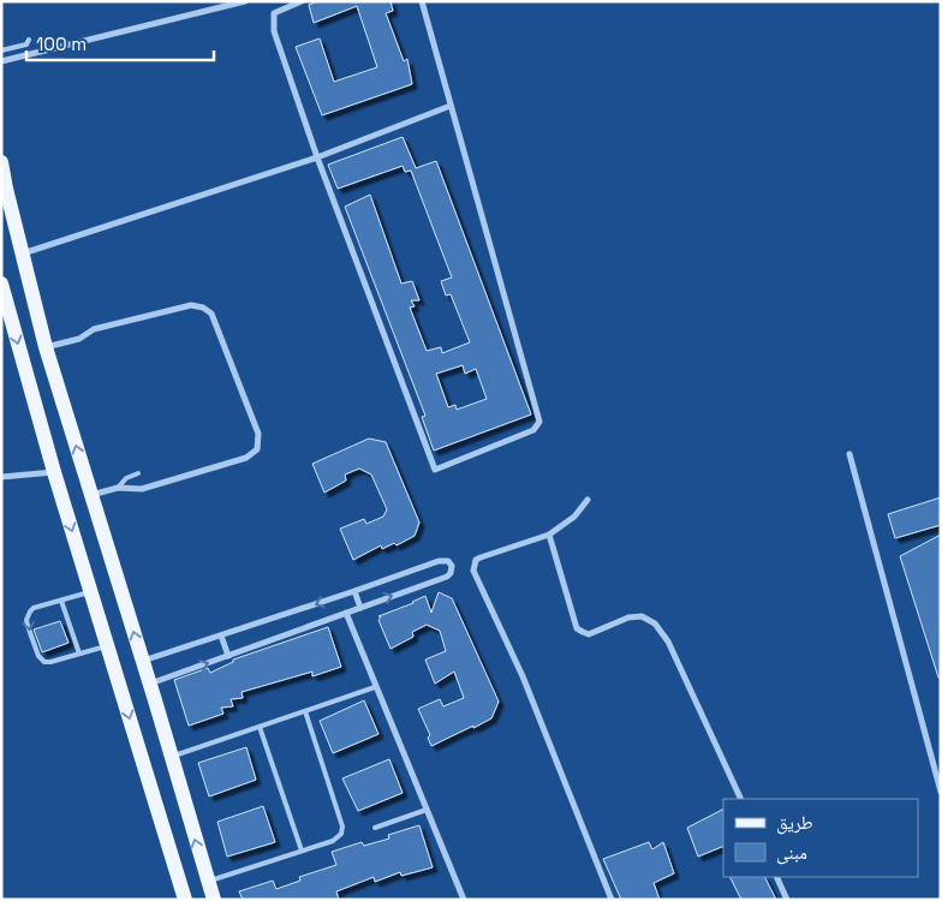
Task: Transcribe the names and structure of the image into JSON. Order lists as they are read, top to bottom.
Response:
{
  "legend": ["طريق", "مبنى"],
  "scale_bar": "100 m"
}
